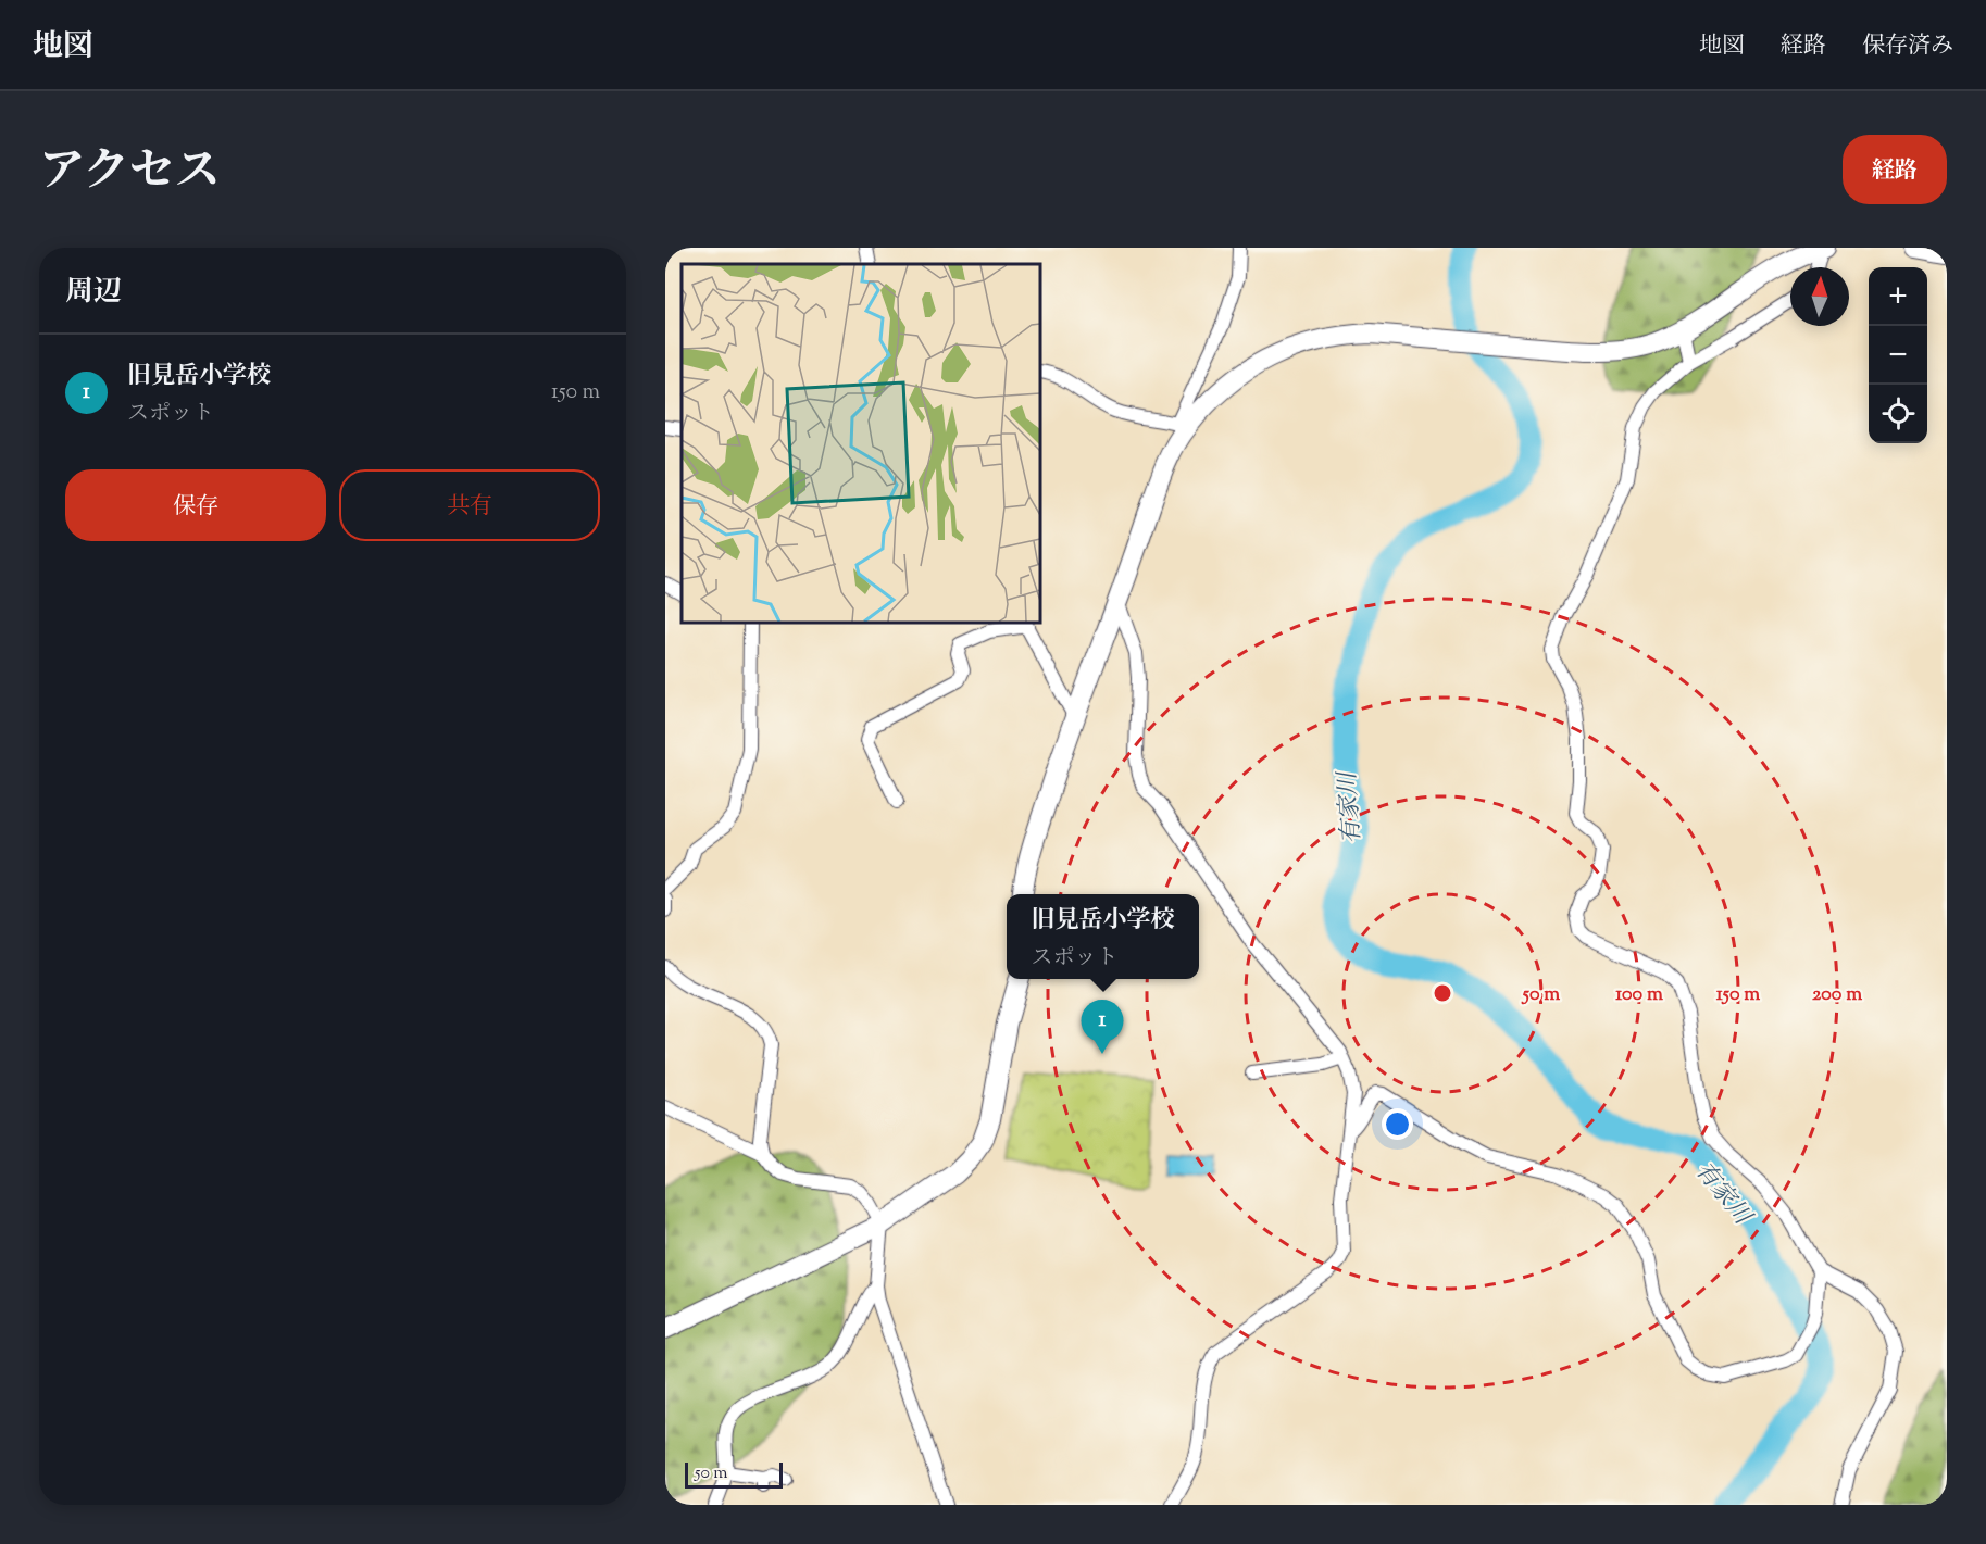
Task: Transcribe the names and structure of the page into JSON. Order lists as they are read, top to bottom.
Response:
{
  "water": ["有家川"],
  "scale_bar": "50 m",
  "north": "top",
  "page": {
    "header": "地図",
    "nav": ["地図", "経路", "保存済み"],
    "title": "アクセス",
    "buttons": [
      "経路",
      ["保存", "共有"]
    ],
    "heading": "周辺",
    "map_buttons": ["+", "−"],
    "list": [
      {
        "mark": "1",
        "name": "旧見岳小学校",
        "note": "スポット",
        "value": "150 m"
      }
    ],
    "popup": ["旧見岳小学校", "スポット"],
    "pins": "1",
    "scale": "50 m"
  },
  "rings": [
    "50 m",
    "100 m",
    "150 m",
    "200 m"
  ]
}
